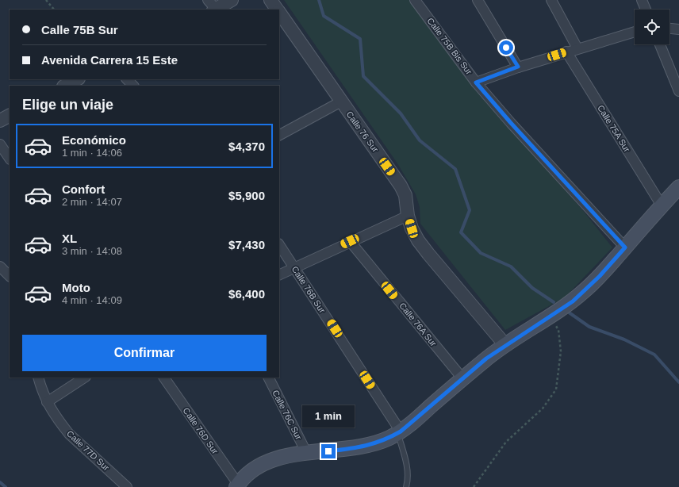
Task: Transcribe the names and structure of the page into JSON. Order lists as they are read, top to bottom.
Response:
{
  "streets": {
    "street": [
      "Calle 75B Bis Sur",
      "Calle 75A Sur",
      "Calle 76 Sur",
      "Calle 76B Sur",
      "Calle 76A Sur",
      "Calle 76C Sur",
      "Calle 76D Sur",
      "Calle 77D Sur"
    ]
  },
  "page": {
    "banner": ["Calle 75B Sur", "Avenida Carrera 15 Este"],
    "heading": "Elige un viaje",
    "list": [
      {
        "name": "Económico",
        "note": "1 min · 14:06",
        "value": "$4,370"
      },
      {
        "name": "Confort",
        "note": "2 min · 14:07",
        "value": "$5,900"
      },
      {
        "name": "XL",
        "note": "3 min · 14:08",
        "value": "$7,430"
      },
      {
        "name": "Moto",
        "note": "4 min · 14:09",
        "value": "$6,400"
      }
    ],
    "buttons": "Confirmar",
    "bubble": "1 min"
  }
}
